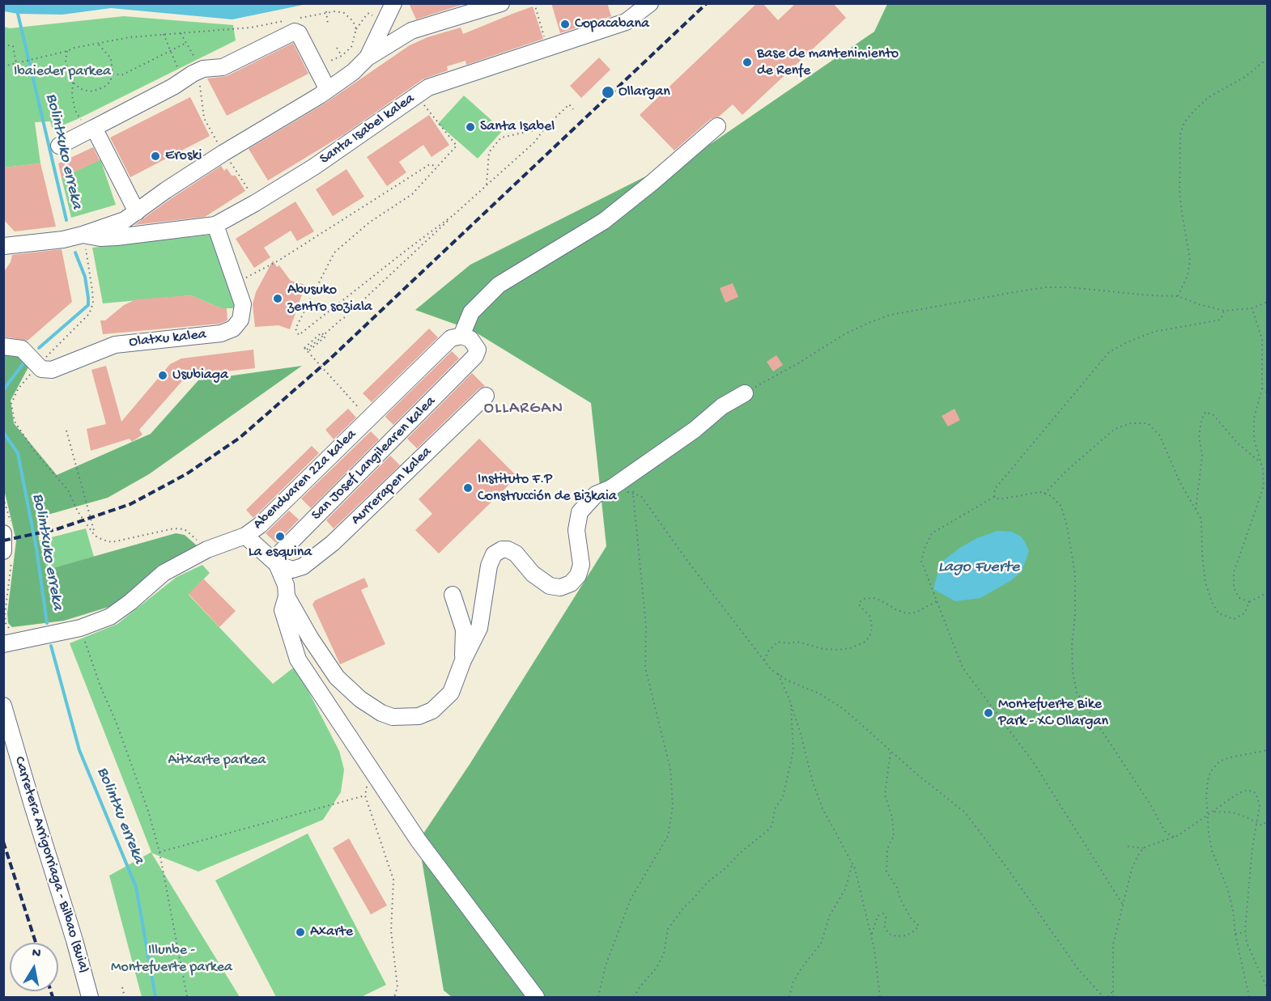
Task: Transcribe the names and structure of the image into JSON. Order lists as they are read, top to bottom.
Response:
{
  "streets": {
    "street": [
      "Santa Isabel kalea",
      "Olatxu kalea",
      "San Josef Langilearen kalea",
      "Abenduaren 22a kalea",
      "Aurrerapen kalea",
      "Carretera Arrigorriaga - Bilbao (Buia)"
    ]
  },
  "crossings": [
    ["Santa Isabel kalea", "Olatxu kalea"],
    ["San Josef Langilearen kalea", "Abenduaren 22a kalea"],
    ["San Josef Langilearen kalea", "Aurrerapen kalea"]
  ],
  "districts": ["OLLARGAN"],
  "water": ["Bolintxuko erreka", "Lago Fuerte", "Bolintxu erreka"],
  "parks": ["Ibaieder parkea", "Aitxarte parkea", "Illunbe - Montefuerte parkea"],
  "places": [
    "Copacabana",
    "Base de mantenimiento de Renfe",
    "Ollargan",
    "Santa Isabel",
    "Eroski",
    "Abusuko zentro soziala",
    "Usubiaga",
    "Instituto F.P Construcción de Bizkaia",
    "La esquina",
    "Montefuerte Bike Park - XC Ollargan",
    "Axarte"
  ],
  "north": "top"
}
